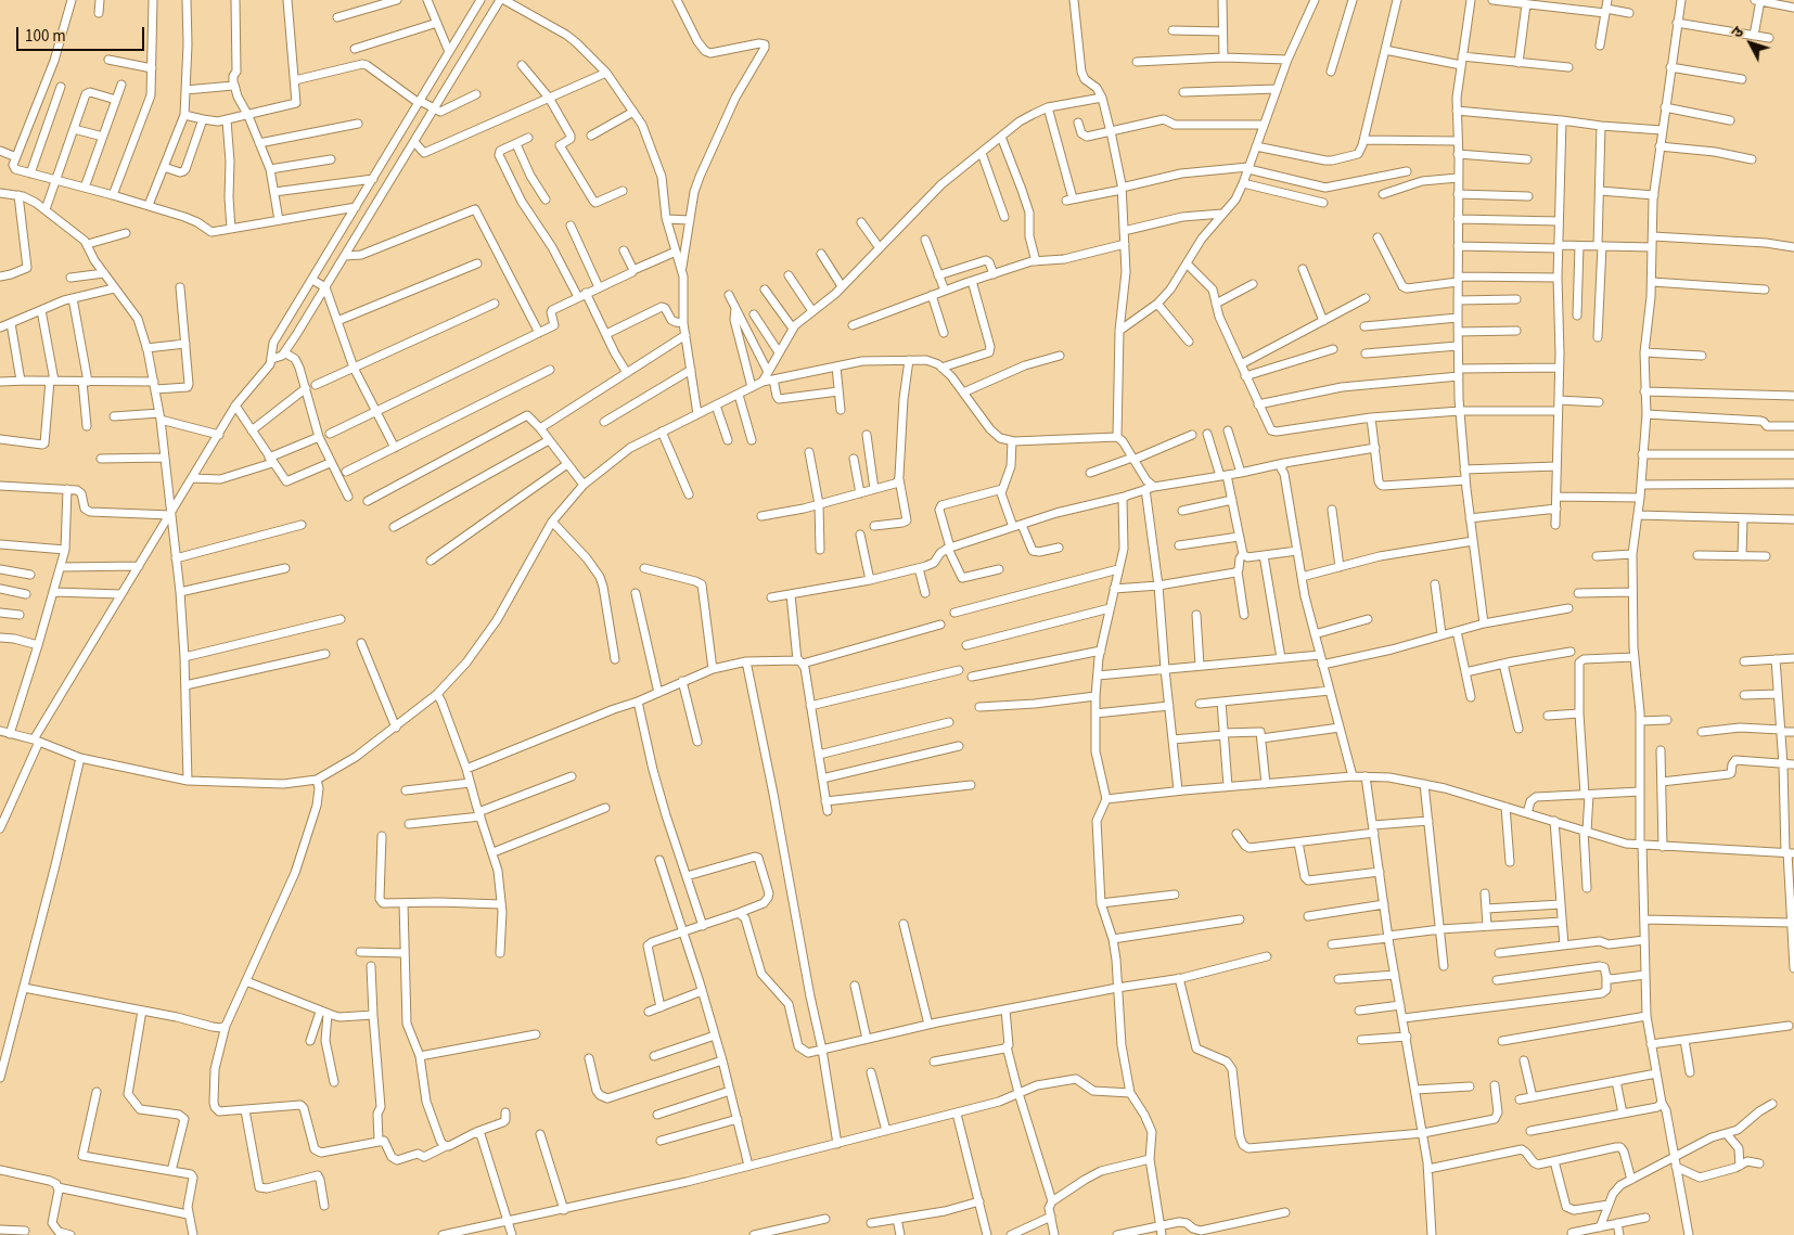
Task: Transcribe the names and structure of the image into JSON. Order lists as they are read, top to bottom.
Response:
{
  "scale_bar": "100 m",
  "north": "top left"
}
